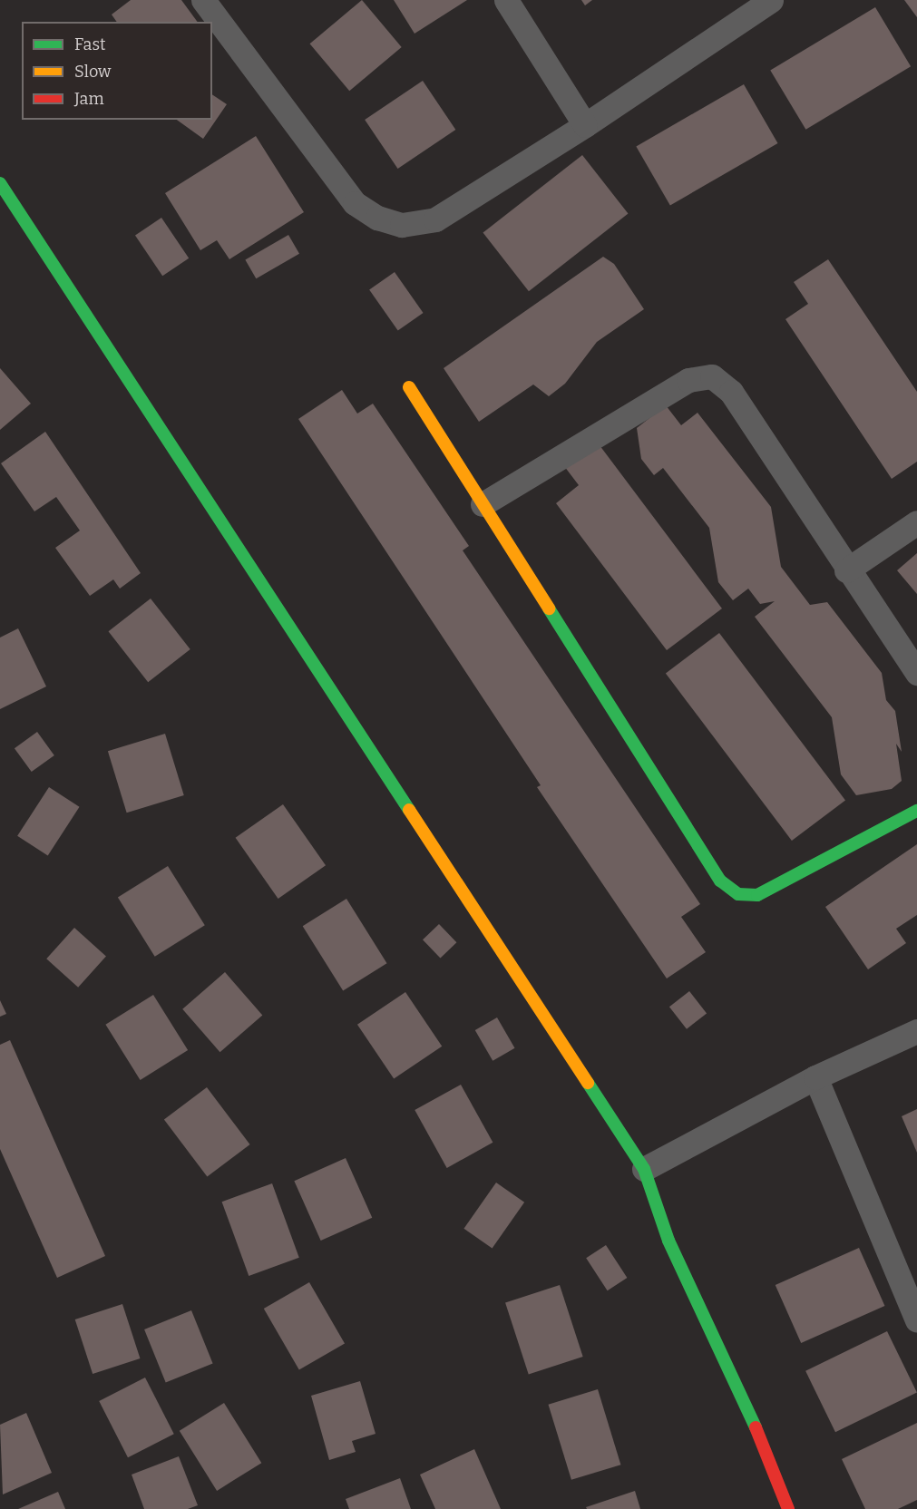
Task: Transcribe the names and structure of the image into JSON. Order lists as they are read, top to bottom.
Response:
{
  "legend": ["Fast", "Slow", "Jam"]
}
